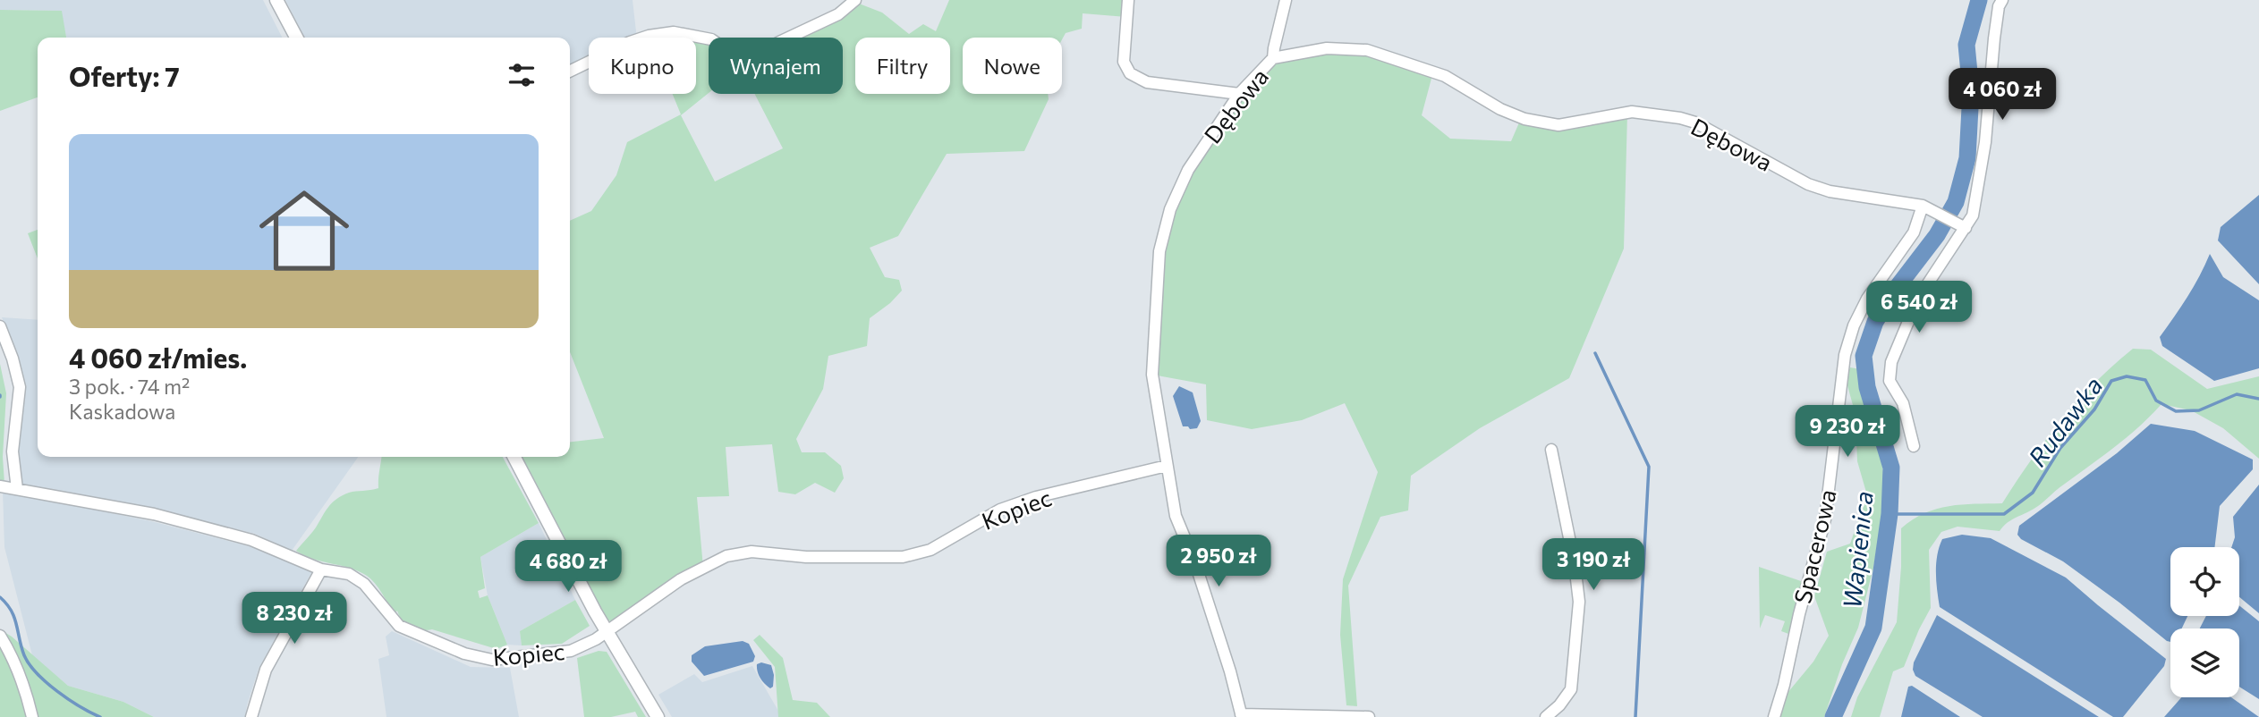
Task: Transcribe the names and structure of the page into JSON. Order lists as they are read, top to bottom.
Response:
{
  "streets": {
    "street": ["Dębowa", "Kopiec", "Spacerowa"]
  },
  "crossings": [
    ["Dębowa", "Kopiec"],
    ["Dębowa", "Spacerowa"]
  ],
  "water": ["Rudawka", "Wapienica"],
  "page": {
    "chip": [
      "Kupno",
      "Wynajem",
      "Filtry",
      "Nowe"
    ],
    "heading": "Oferty: 7",
    "price": [
      "4 060 zł",
      "6 540 zł",
      "9 230 zł",
      "2 950 zł",
      "3 190 zł",
      "4 680 zł",
      "8 230 zł"
    ],
    "list": [
      {
        "name": "4 060 zł/mies.",
        "note": "3 pok. · 74 m² · Kaskadowa"
      }
    ]
  }
}
